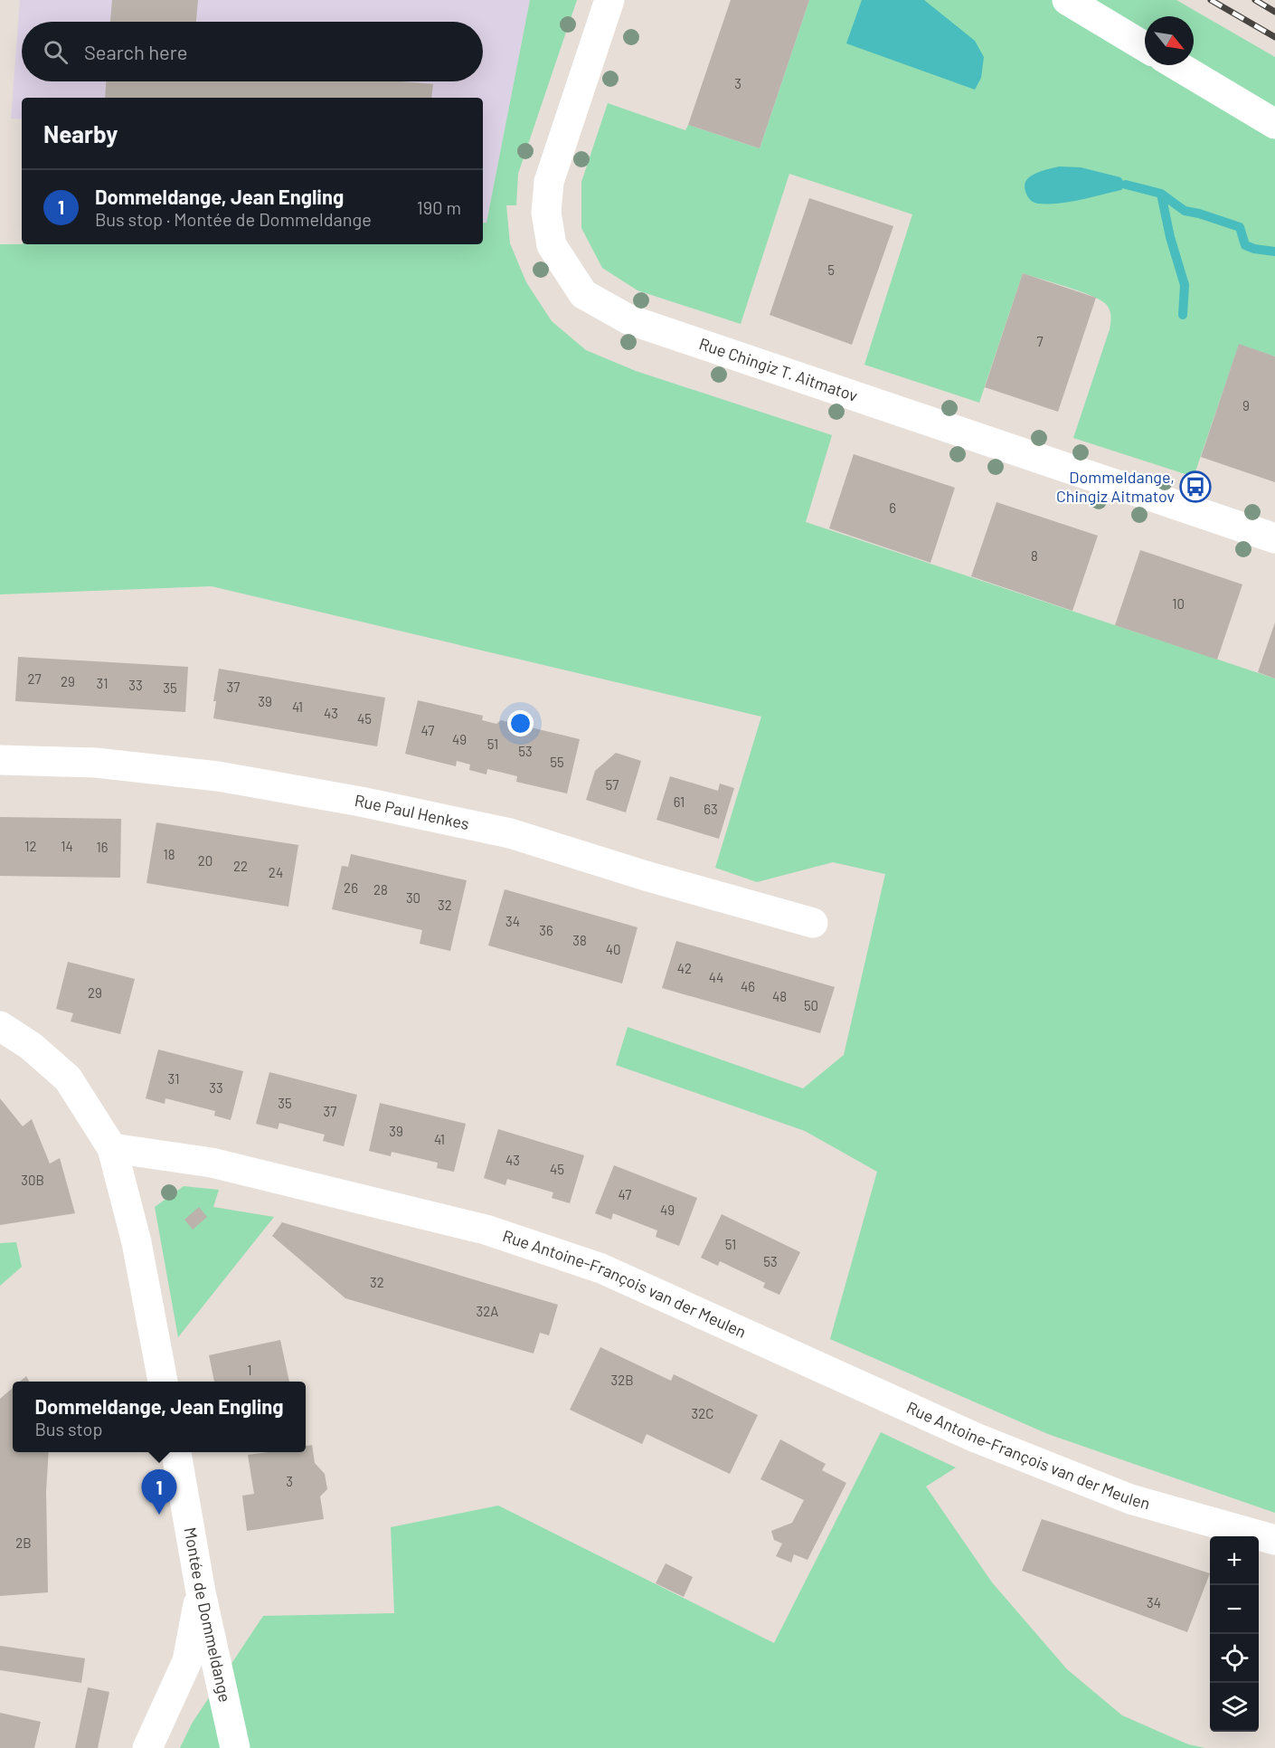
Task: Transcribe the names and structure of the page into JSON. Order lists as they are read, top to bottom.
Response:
{
  "streets": {
    "street": [
      "Rue Chingiz T. Aitmatov",
      "Rue Paul Henkes",
      "Rue Antoine-François van der Meulen",
      "Montée de Dommeldange"
    ]
  },
  "places": {
    "bus stop": ["Dommeldange, Chingiz Aitmatov"]
  },
  "house_numbers": [
    "3",
    "5",
    "7",
    "9",
    "6",
    "8",
    "10",
    "27",
    "29",
    "31",
    "33",
    "37",
    "35",
    "39",
    "41",
    "43",
    "45",
    "47",
    "49",
    "51",
    "53",
    "55",
    "57",
    "61",
    "63",
    "12",
    "14",
    "16",
    "18",
    "20",
    "22",
    "24",
    "26",
    "28",
    "30",
    "32",
    "34",
    "36",
    "38",
    "40",
    "42",
    "44",
    "46",
    "29",
    "48",
    "50",
    "31",
    "33",
    "35",
    "37",
    "39",
    "41",
    "43",
    "45",
    "30B",
    "47",
    "49",
    "51",
    "53",
    "32",
    "32A",
    "1",
    "32B",
    "32C",
    "3",
    "2B",
    "34"
  ],
  "north": "bottom right",
  "page": {
    "search": "Search here",
    "heading": "Nearby",
    "list": [
      {
        "mark": "1",
        "name": "Dommeldange, Jean Engling",
        "note": "Bus stop · Montée de Dommeldange",
        "value": "190 m"
      }
    ],
    "popup": ["Dommeldange, Jean Engling", "Bus stop"],
    "pins": "1",
    "map_buttons": ["+", "−"]
  }
}
